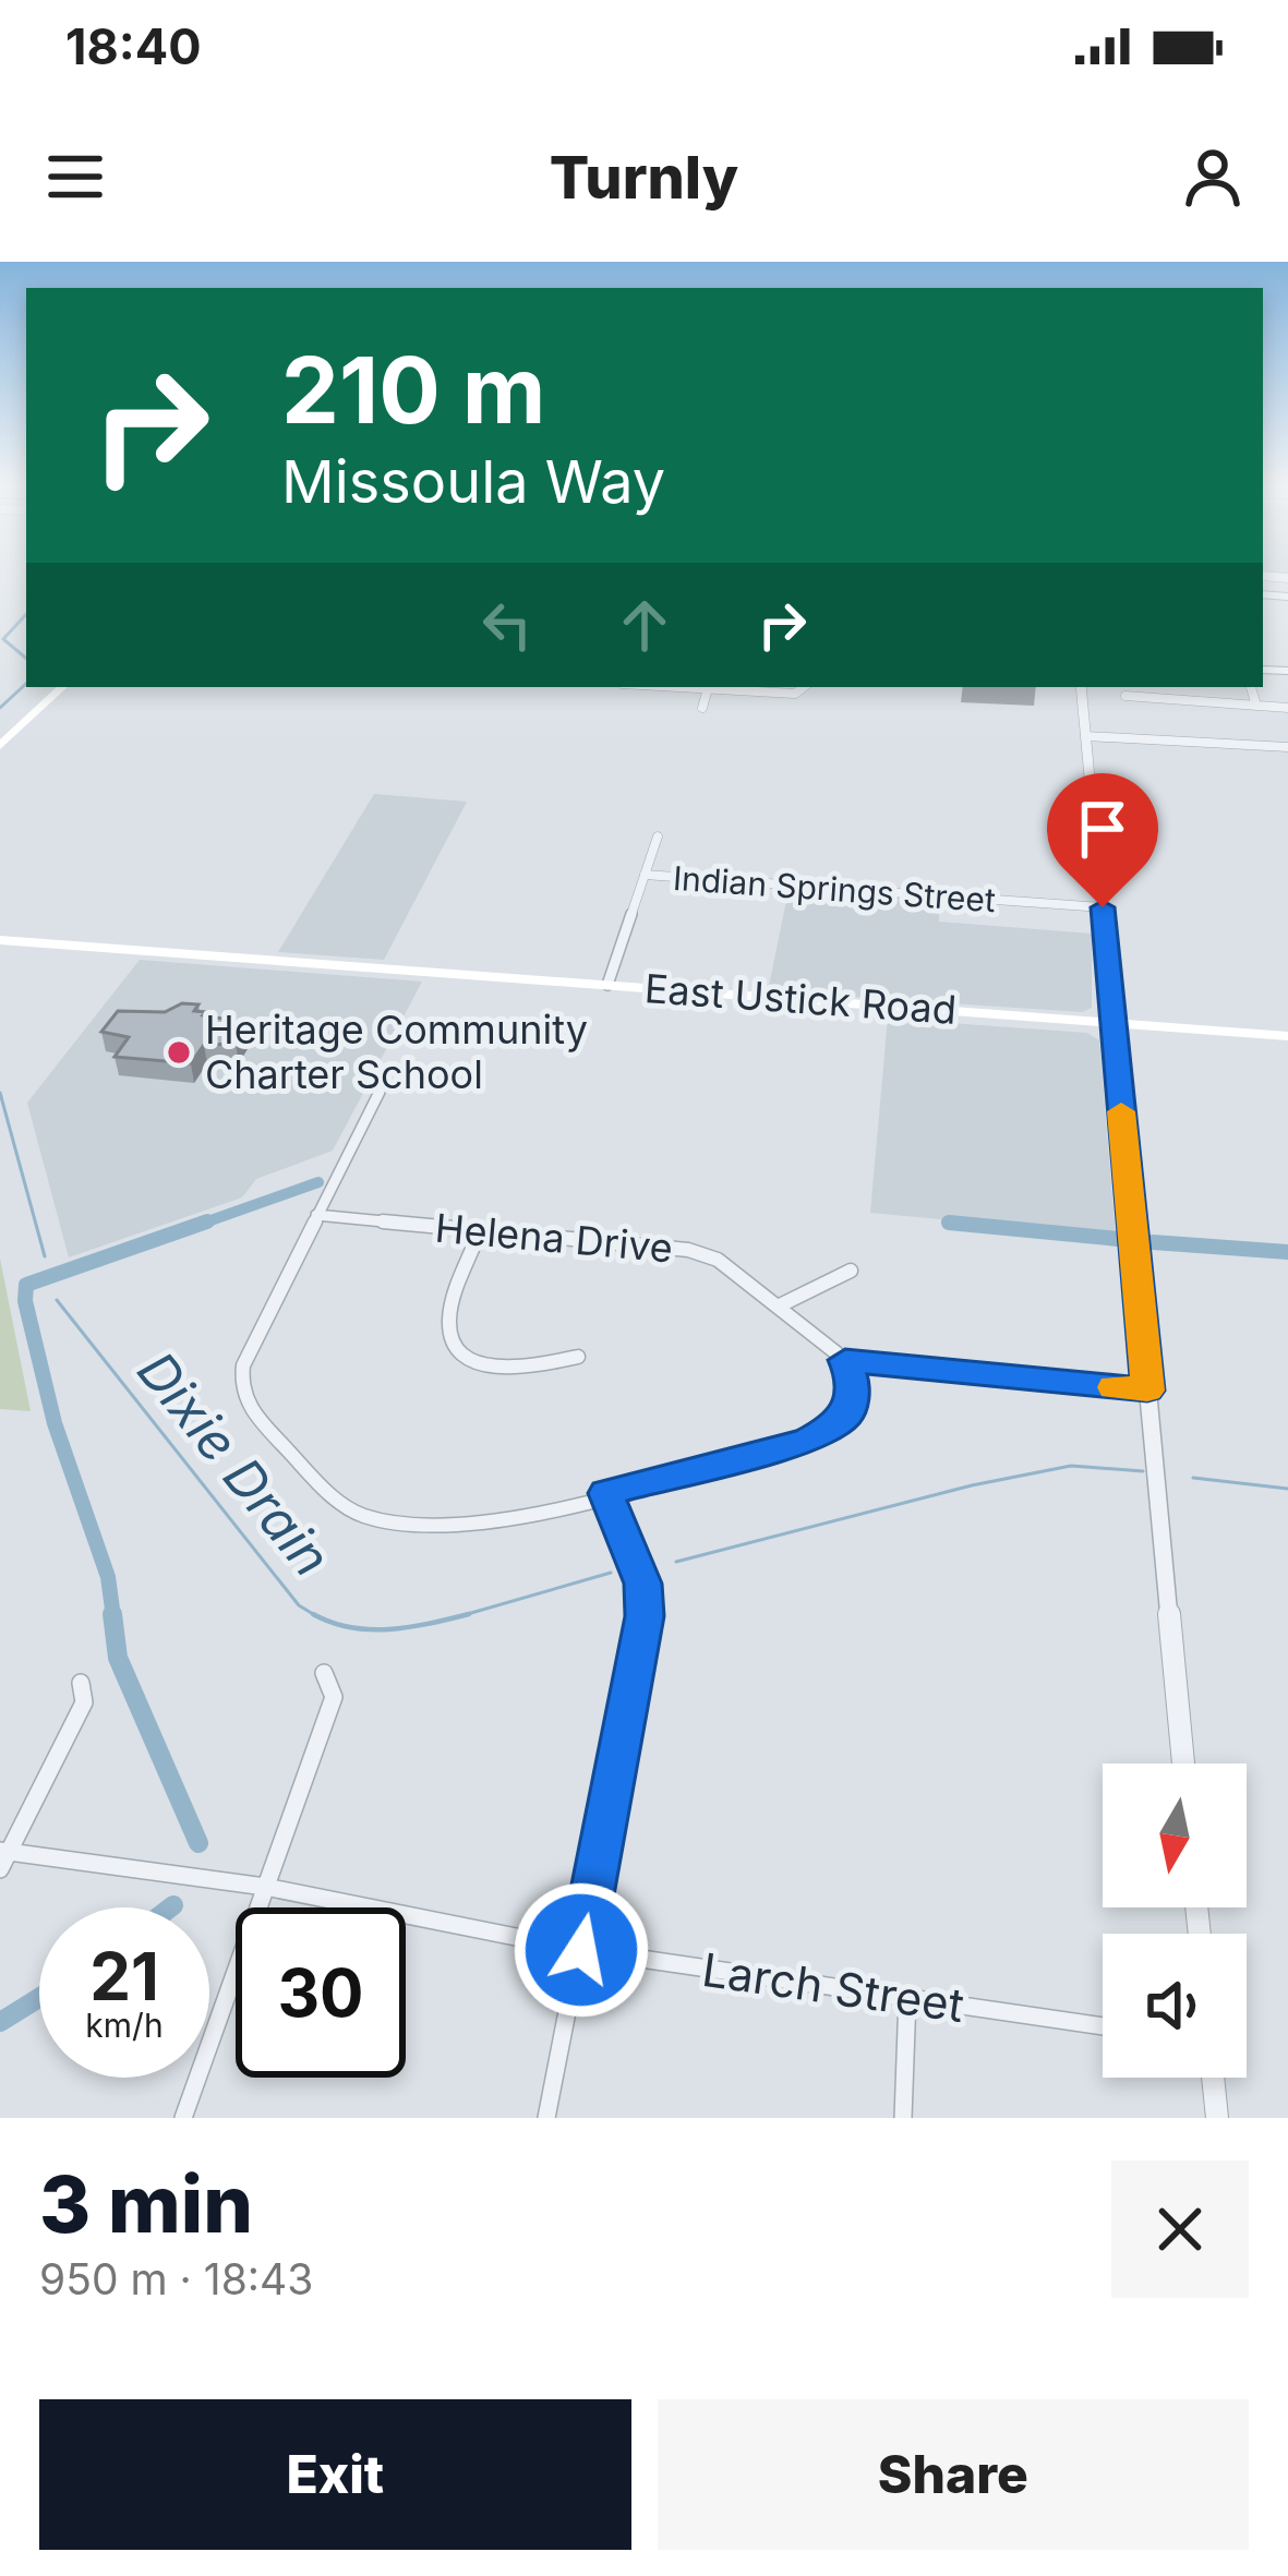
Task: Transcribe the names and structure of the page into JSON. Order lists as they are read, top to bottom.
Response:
{
  "streets": {
    "main road": ["East Ustick Road"],
    "street": ["Indian Springs Street", "Helena Drive", "Larch Street"]
  },
  "water": ["Dixie Drain"],
  "places": ["Heritage Community Charter School"],
  "north": "bottom",
  "page": {
    "status": "18:40",
    "header": "Turnly",
    "turn": ["210 m", "Missoula Way"],
    "speed": "21 km/h",
    "limit": "30",
    "heading": ["3 min", "950 m · 18:43"],
    "buttons": ["Exit", "Share"]
  }
}
